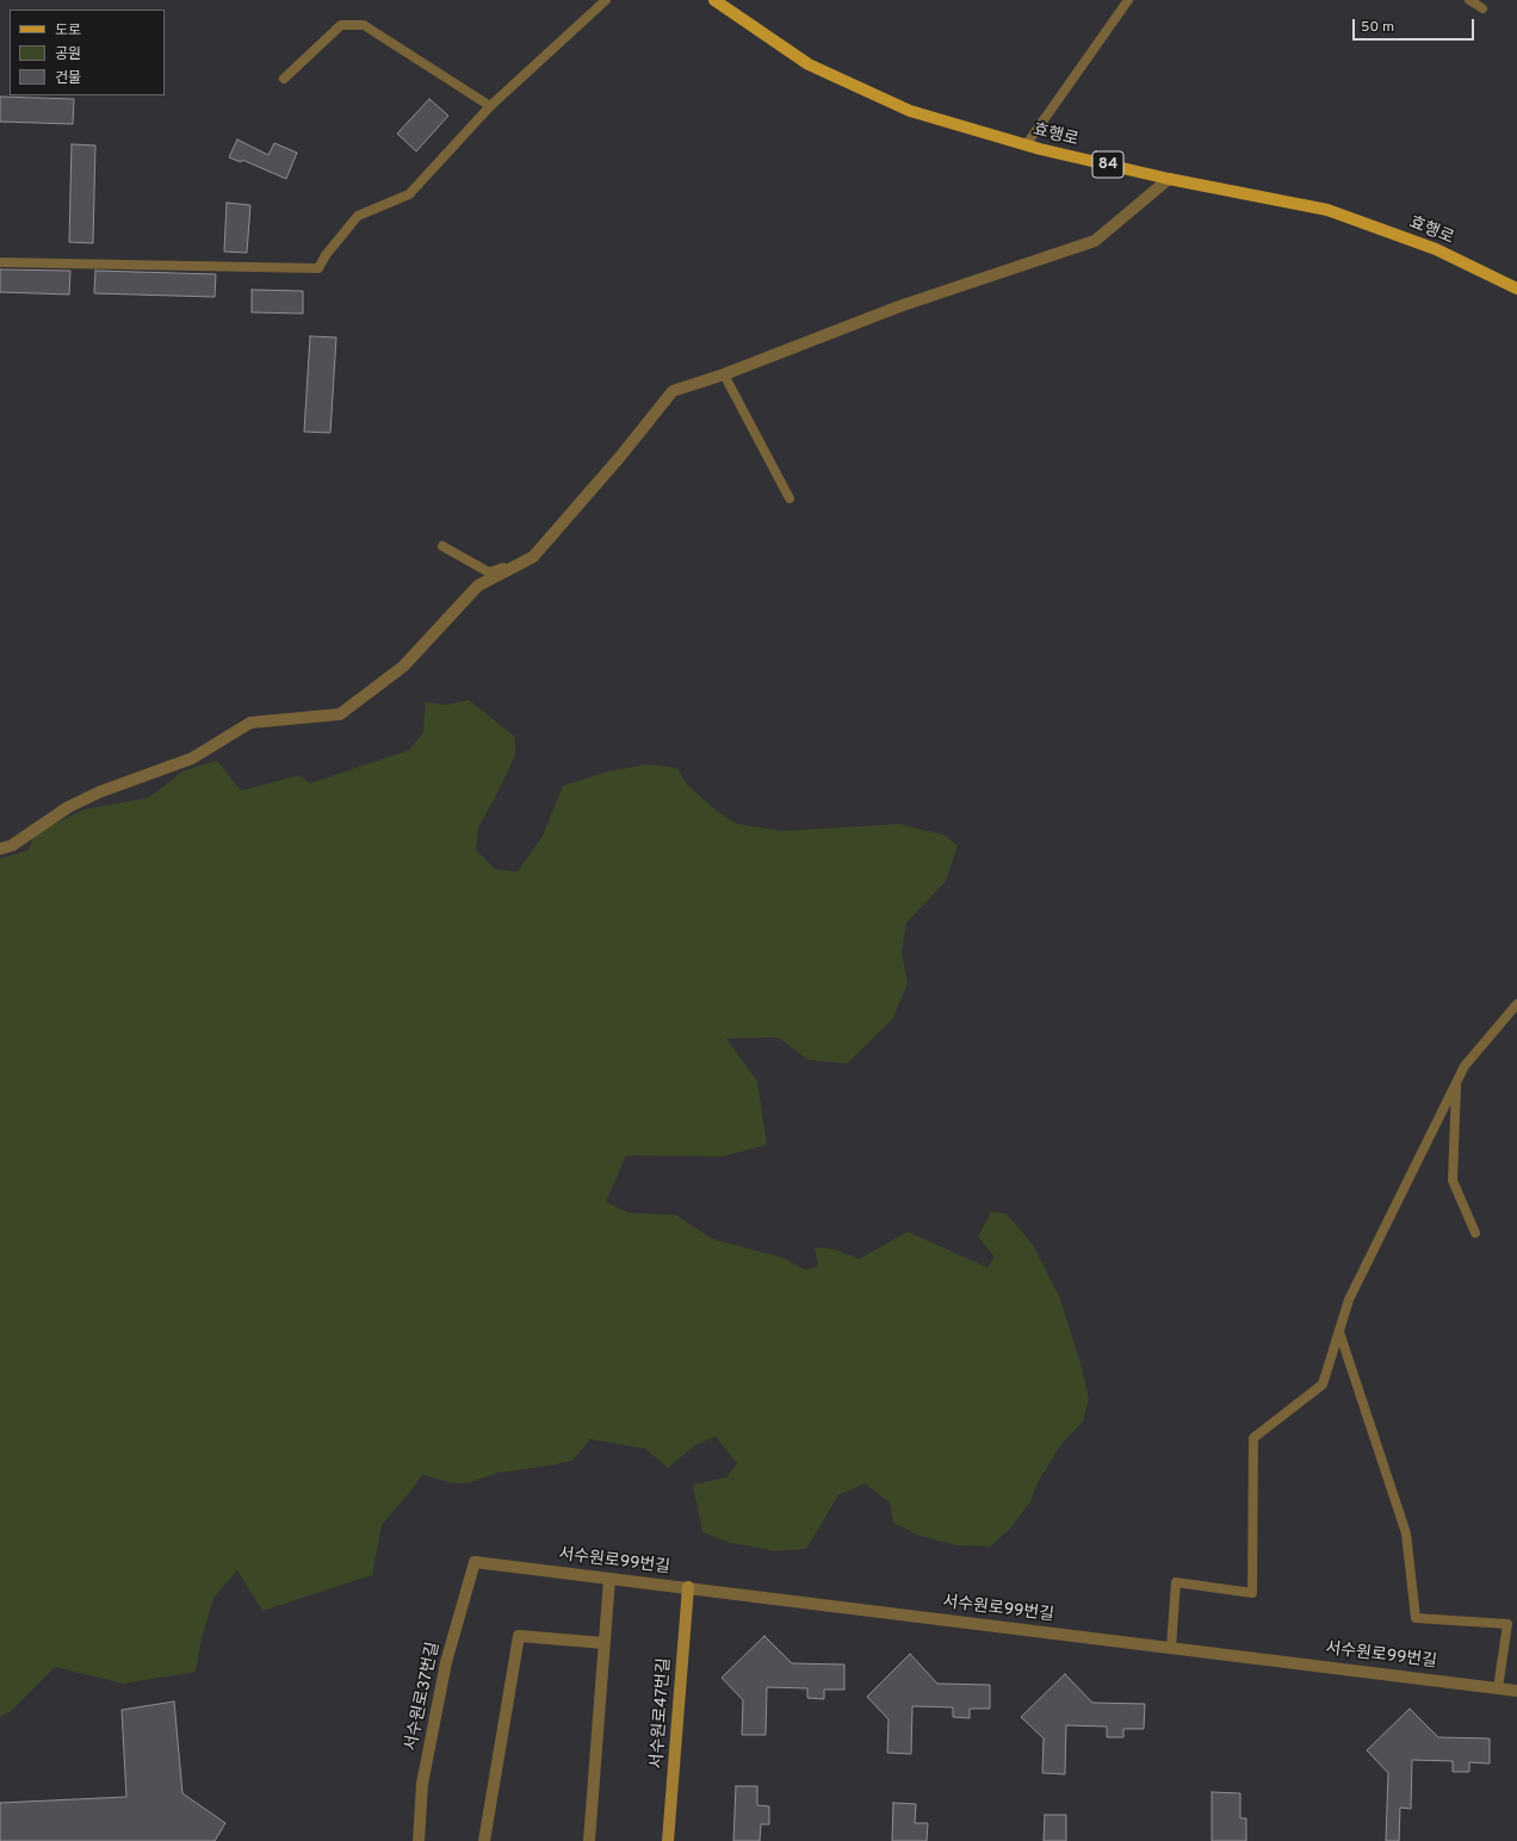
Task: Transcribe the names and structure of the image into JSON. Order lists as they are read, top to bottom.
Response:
{
  "streets": {
    "main road": ["효행로", "84"],
    "street": ["서수원로99번길", "서수원로37번길", "서수원로47번길"]
  },
  "crossings": [
    ["서수원로99번길", "서수원로37번길"],
    ["서수원로99번길", "서수원로47번길"]
  ],
  "legend": ["도로", "공원", "건물"],
  "scale_bar": "50 m"
}
